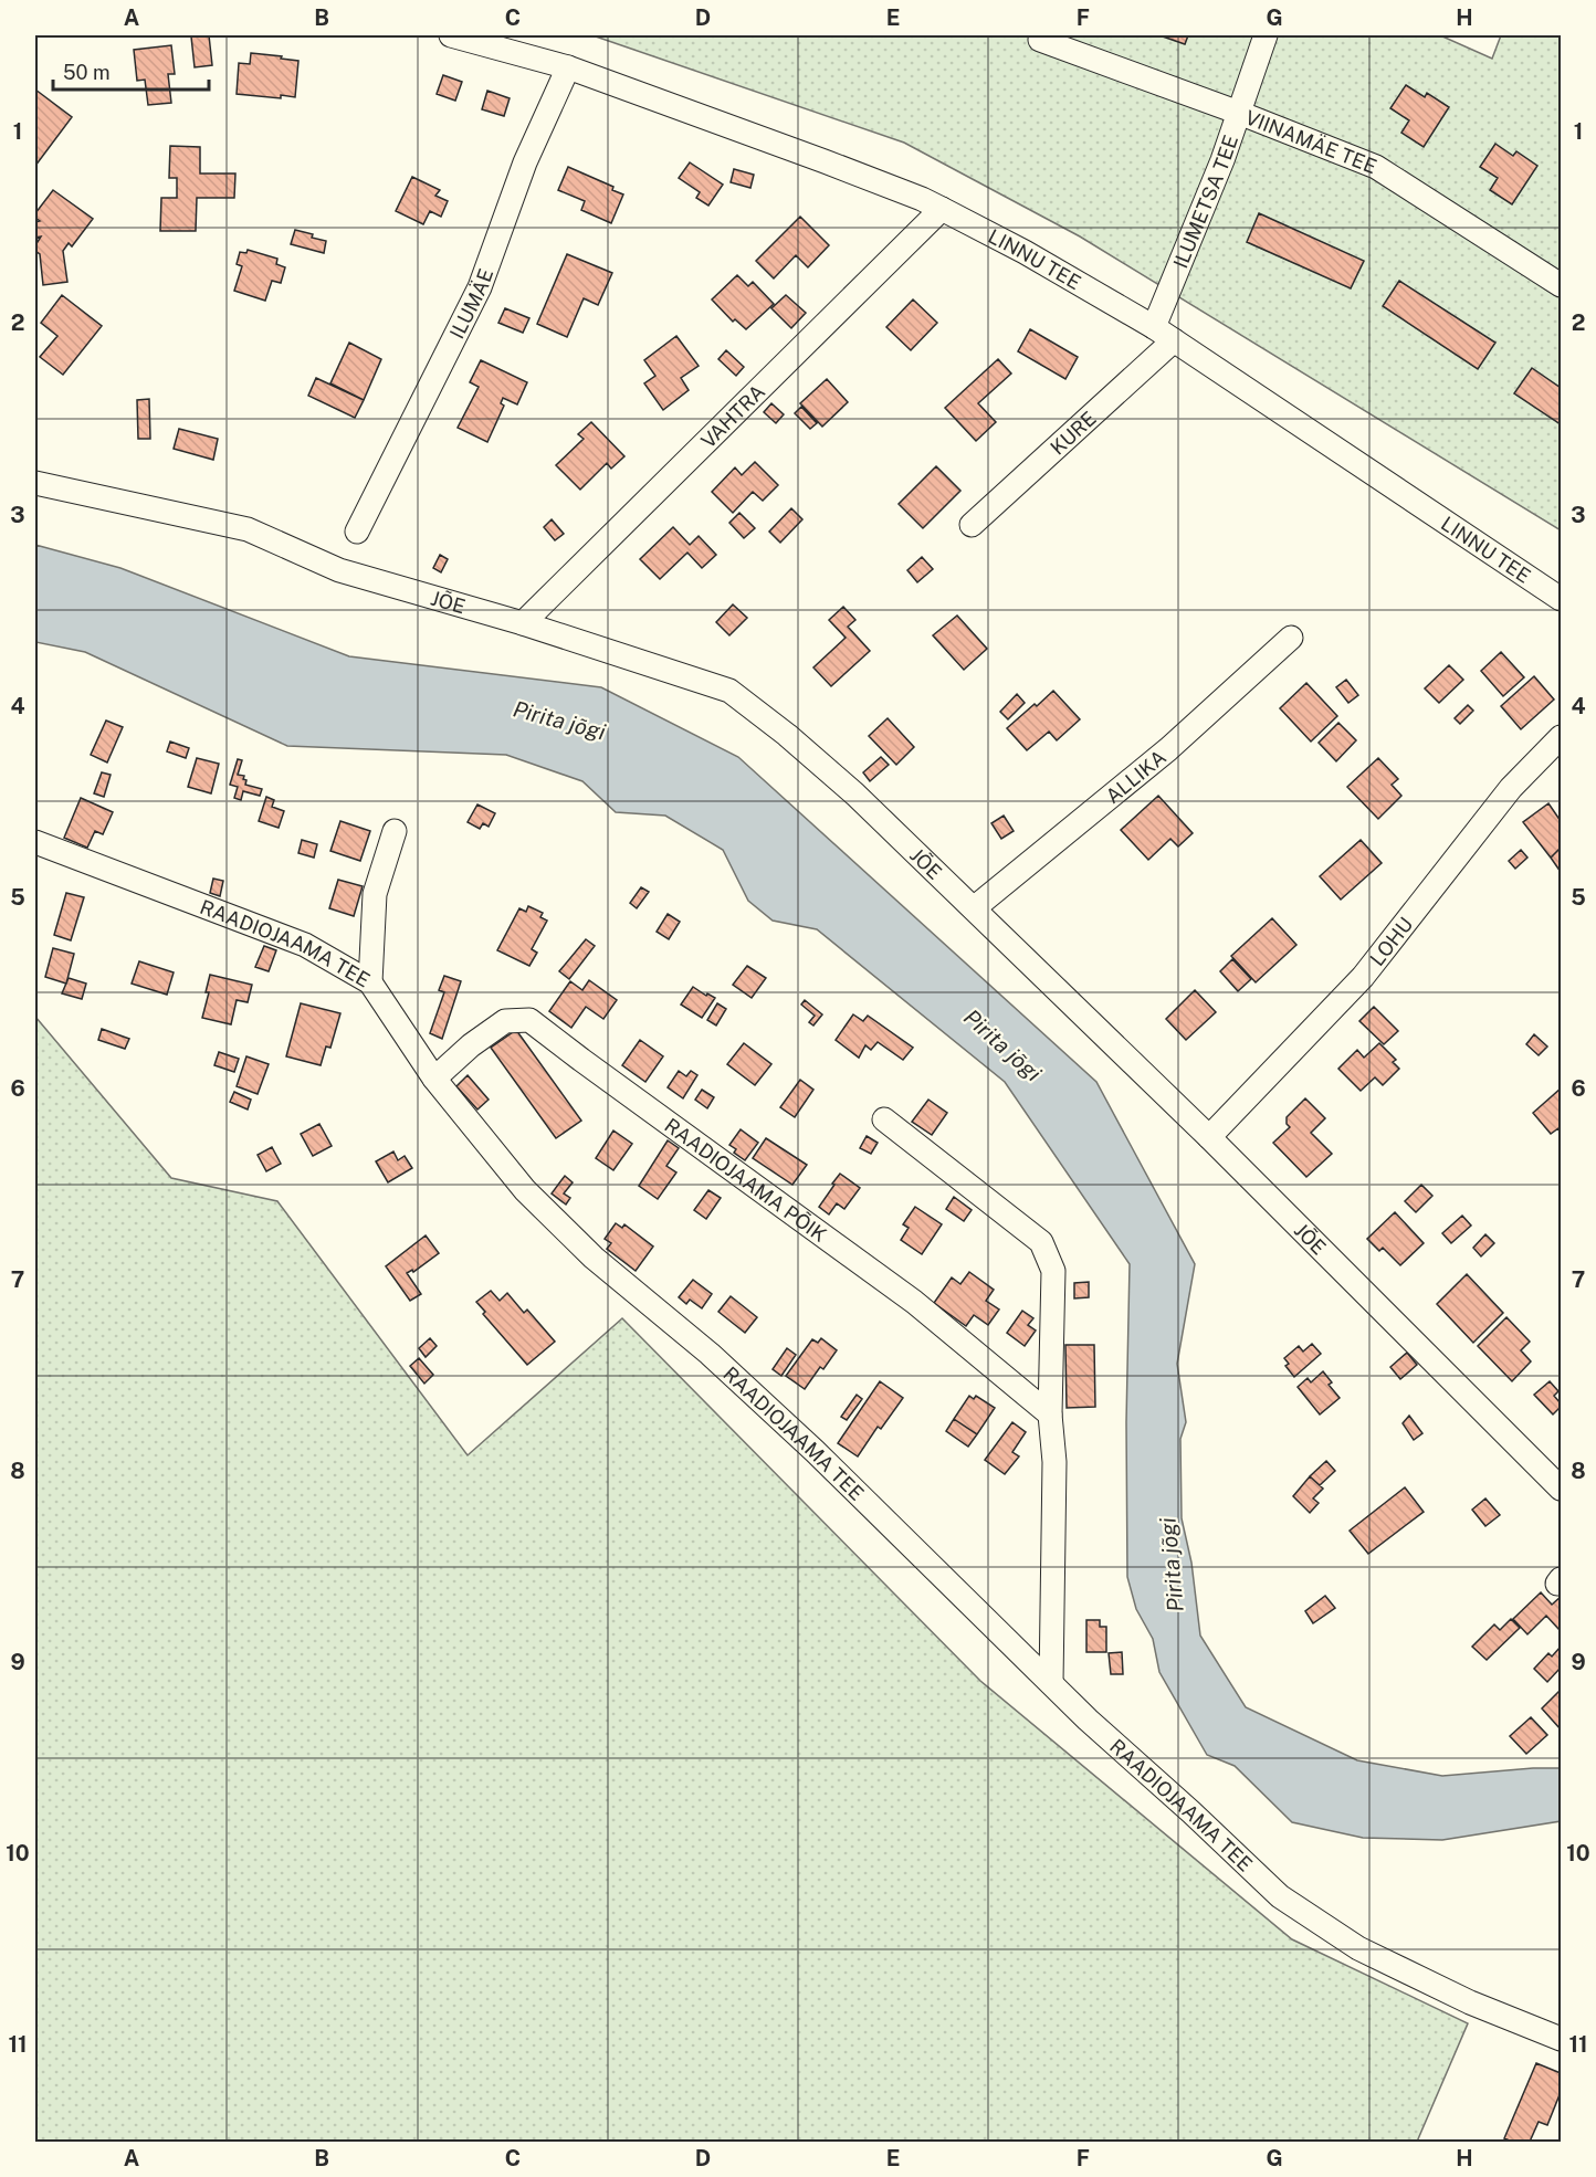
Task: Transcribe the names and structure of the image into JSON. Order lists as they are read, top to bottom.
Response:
{
  "streets": {
    "street": [
      "VIINAMÄE TEE",
      "ILUMETSA TEE",
      "LINNU TEE",
      "ILUMÄE",
      "VAHTRA",
      "KURE",
      "JÕE",
      "ALLIKA",
      "LOHU",
      "RAADIOJAAMA TEE",
      "RAADIOJAAMA PÕIK"
    ]
  },
  "crossings": [
    ["VIINAMÄE TEE", "ILUMETSA TEE"],
    ["ILUMETSA TEE", "LINNU TEE"],
    ["LINNU TEE", "ILUMÄE"],
    ["LINNU TEE", "VAHTRA"],
    ["LINNU TEE", "KURE"],
    ["VAHTRA", "JÕE"],
    ["JÕE", "ALLIKA"],
    ["JÕE", "LOHU"],
    ["RAADIOJAAMA TEE", "RAADIOJAAMA PÕIK"]
  ],
  "water": ["Pirita jõgi"],
  "scale_bar": "50 m",
  "grid": {
    "columns": [
      "A",
      "B",
      "C",
      "D",
      "E",
      "F",
      "G",
      "H"
    ],
    "rows": [
      "1",
      "2",
      "3",
      "4",
      "5",
      "6",
      "7",
      "8",
      "9",
      "10",
      "11"
    ]
  }
}
